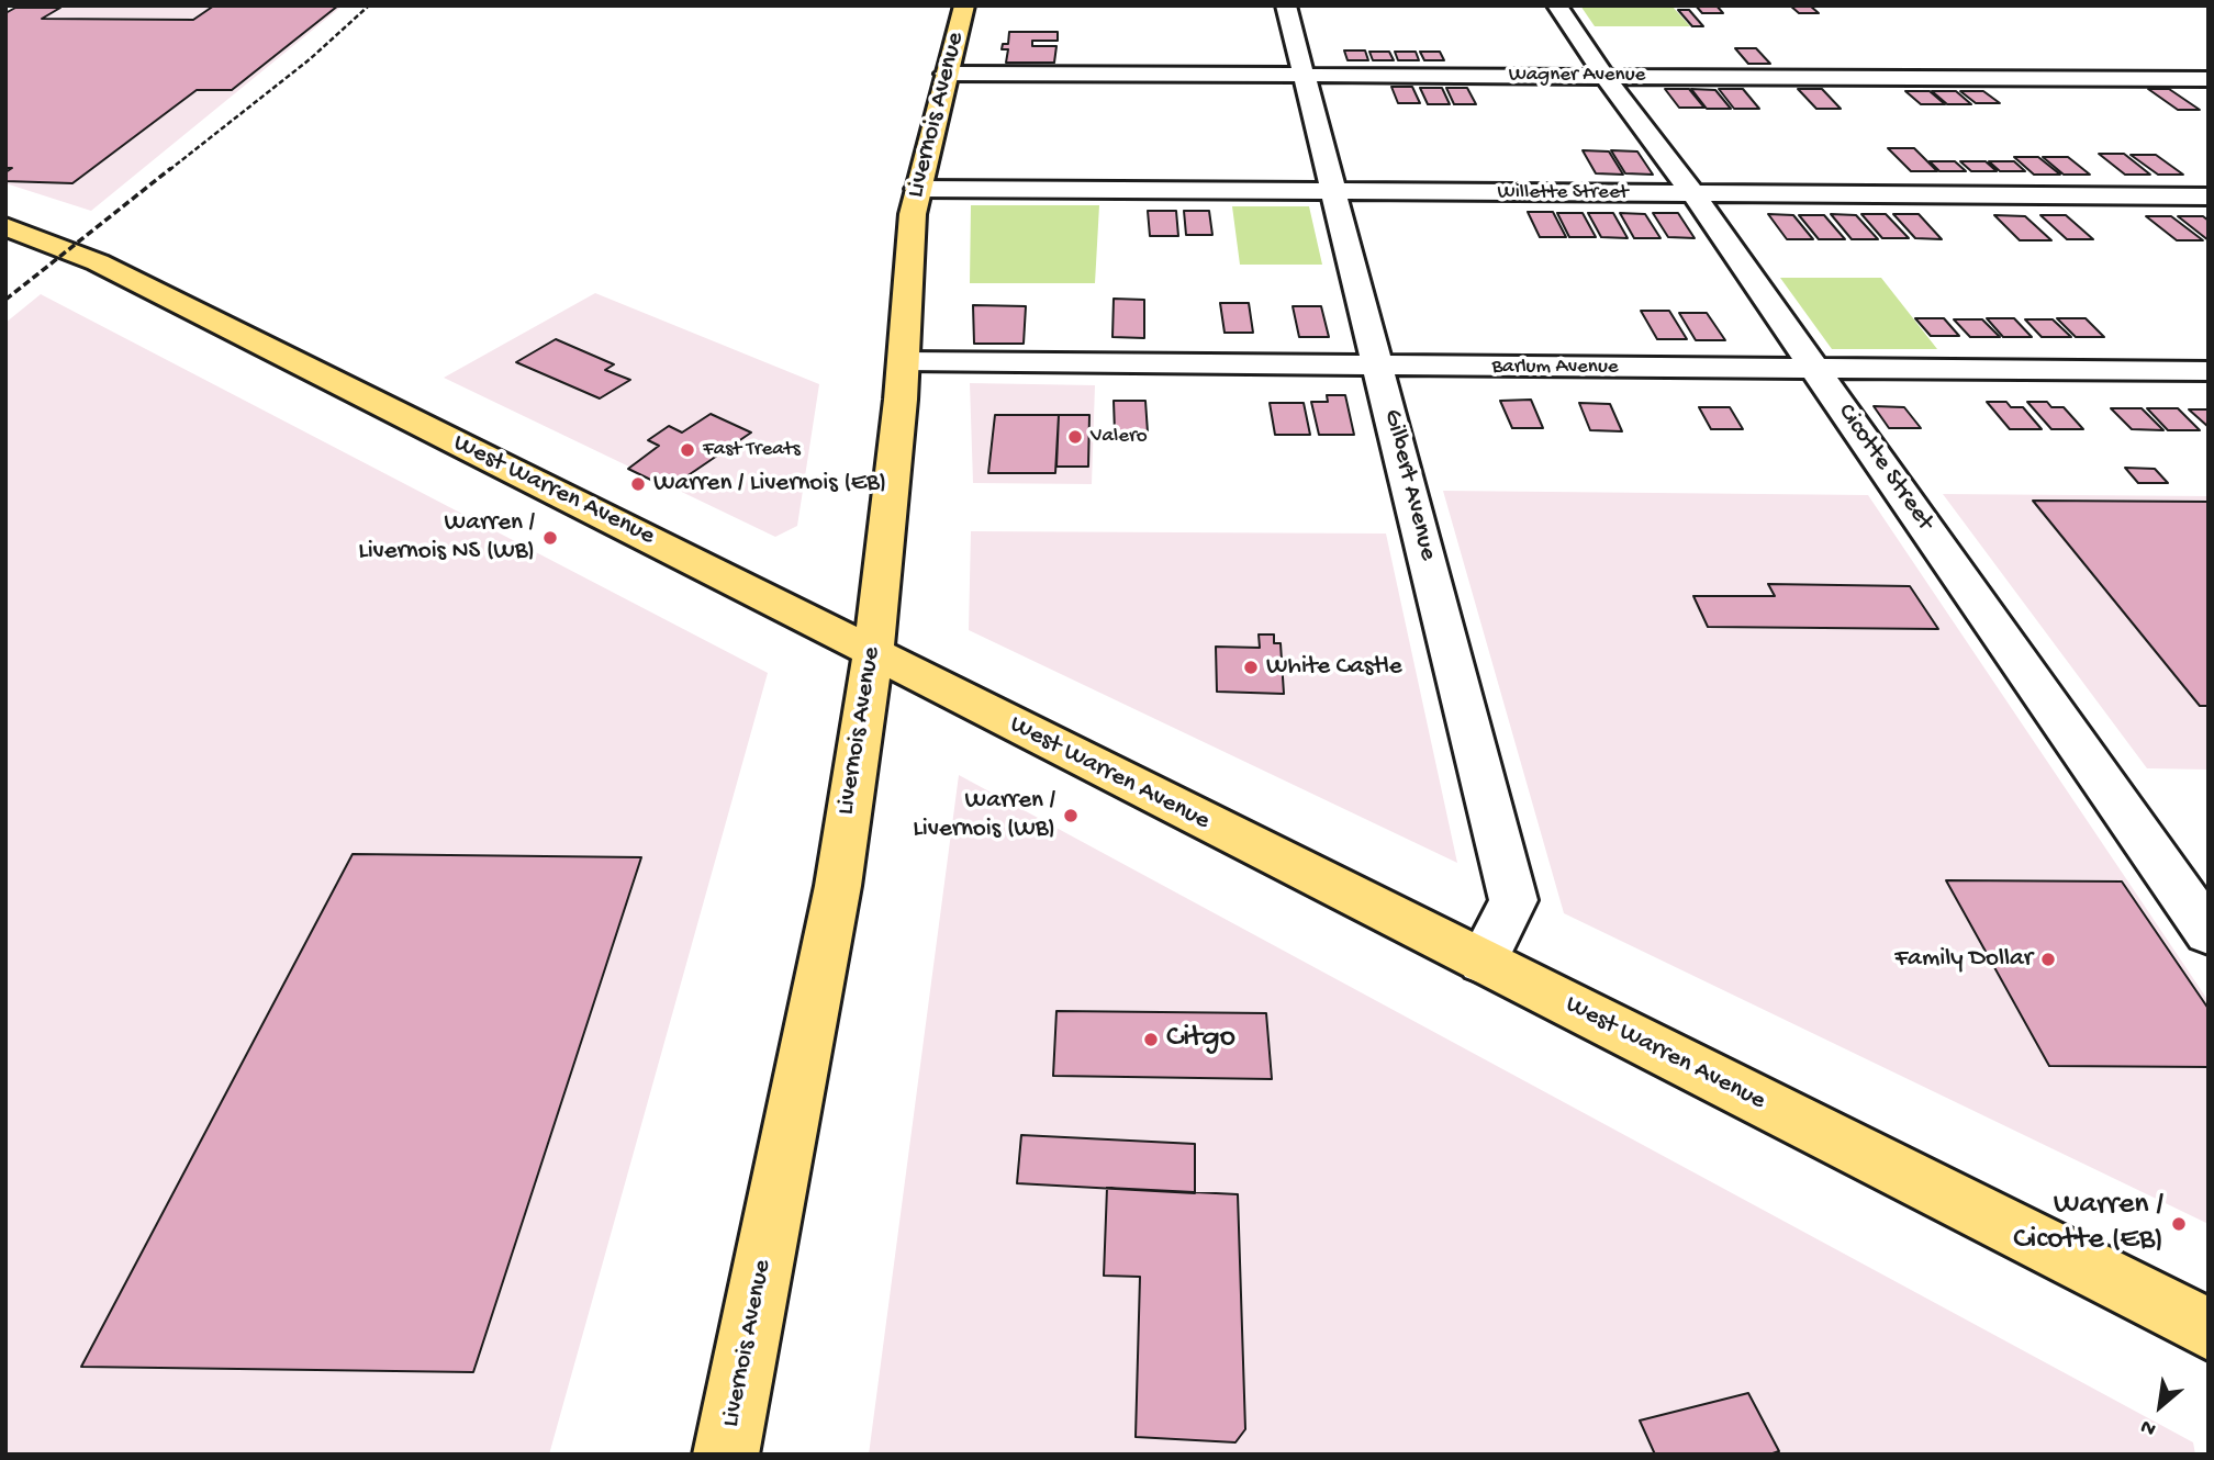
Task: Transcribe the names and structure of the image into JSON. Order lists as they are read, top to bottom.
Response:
{
  "streets": {
    "main road": ["Livernois Avenue", "West Warren Avenue"],
    "street": [
      "Wagner Avenue",
      "Willette Street",
      "Barlum Avenue",
      "Cicotte Street",
      "Gilbert Avenue"
    ]
  },
  "crossings": [
    ["Wagner Avenue", "Livernois Avenue"],
    ["Wagner Avenue", "Cicotte Street"],
    ["Wagner Avenue", "Gilbert Avenue"],
    ["Livernois Avenue", "Willette Street"],
    ["Livernois Avenue", "Barlum Avenue"],
    ["Livernois Avenue", "West Warren Avenue"],
    ["Willette Street", "Cicotte Street"],
    ["Willette Street", "Gilbert Avenue"],
    ["Barlum Avenue", "Cicotte Street"],
    ["Barlum Avenue", "Gilbert Avenue"],
    ["Gilbert Avenue", "West Warren Avenue"]
  ],
  "places": [
    "Valero",
    "Fast Treats",
    "Warren / Livernois (EB)",
    "Warren / Livernois NS (WB)",
    "White Castle",
    "Warren / Livernois (WB)",
    "Family Dollar",
    "Citgo",
    "Warren / Cicotte (EB)"
  ],
  "north": "bottom left"
}
